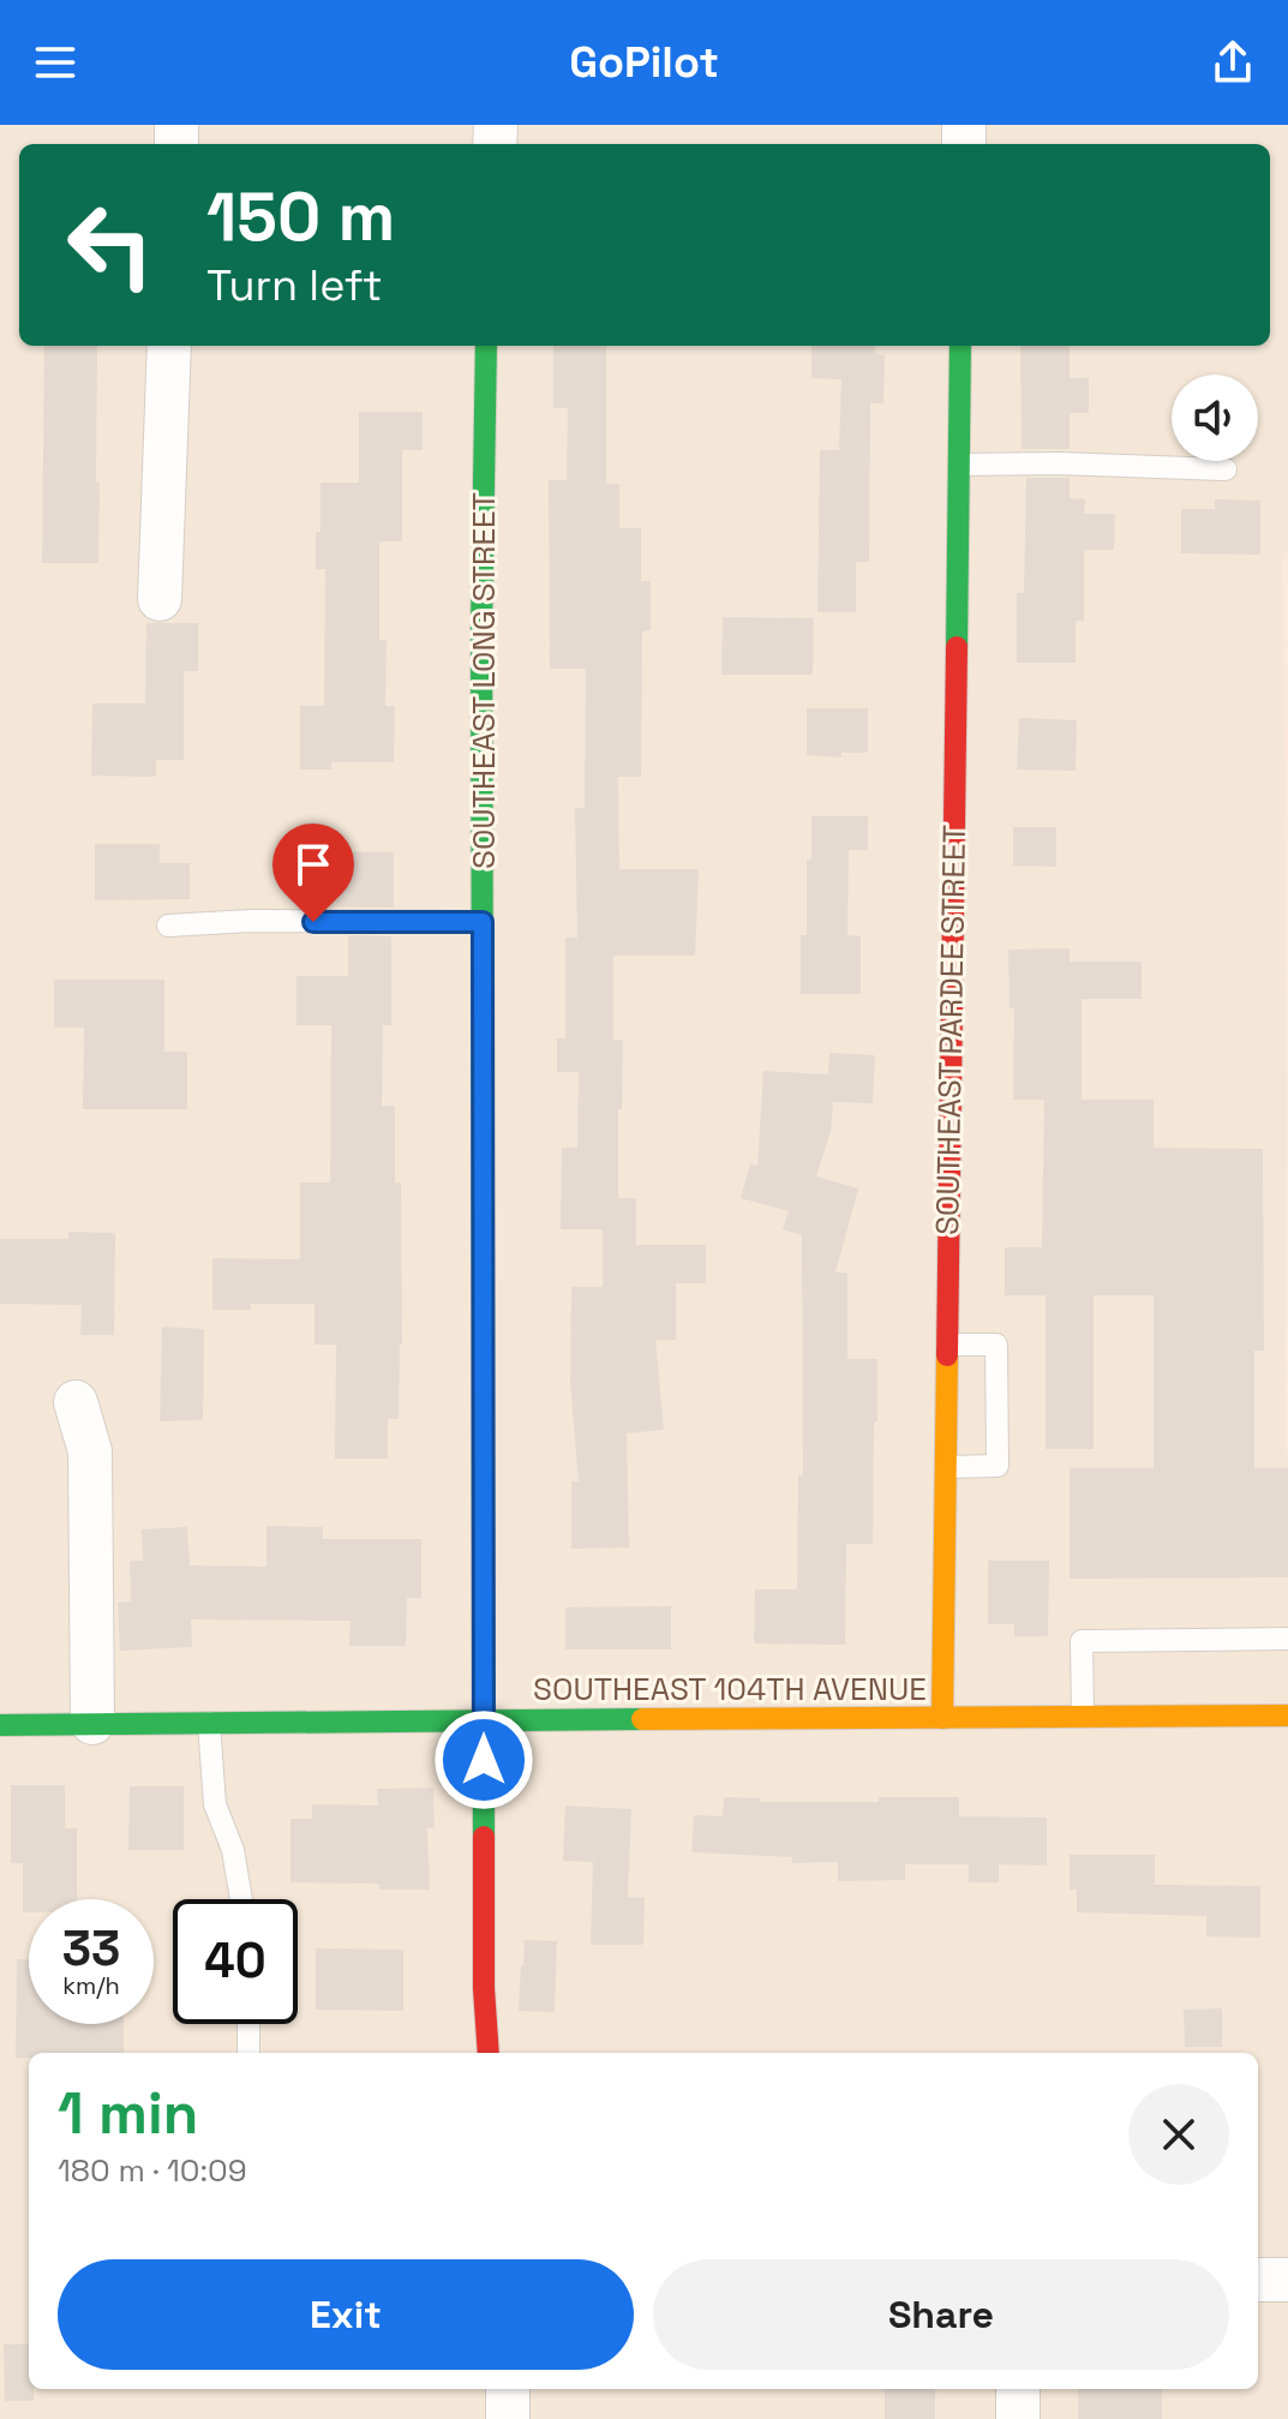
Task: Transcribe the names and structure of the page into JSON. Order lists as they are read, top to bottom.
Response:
{
  "streets": {
    "street": ["SOUTHEAST LONG STREET", "SOUTHEAST PARDEE STREET", "SOUTHEAST 104TH AVENUE"]
  },
  "crossings": [
    ["SOUTHEAST LONG STREET", "SOUTHEAST 104TH AVENUE"],
    ["SOUTHEAST PARDEE STREET", "SOUTHEAST 104TH AVENUE"]
  ],
  "page": {
    "header": "GoPilot",
    "turn": ["150 m", "Turn left"],
    "speed": "33 km/h",
    "limit": "40",
    "heading": ["1 min", "180 m · 10:09"],
    "buttons": ["Exit", "Share"]
  }
}
